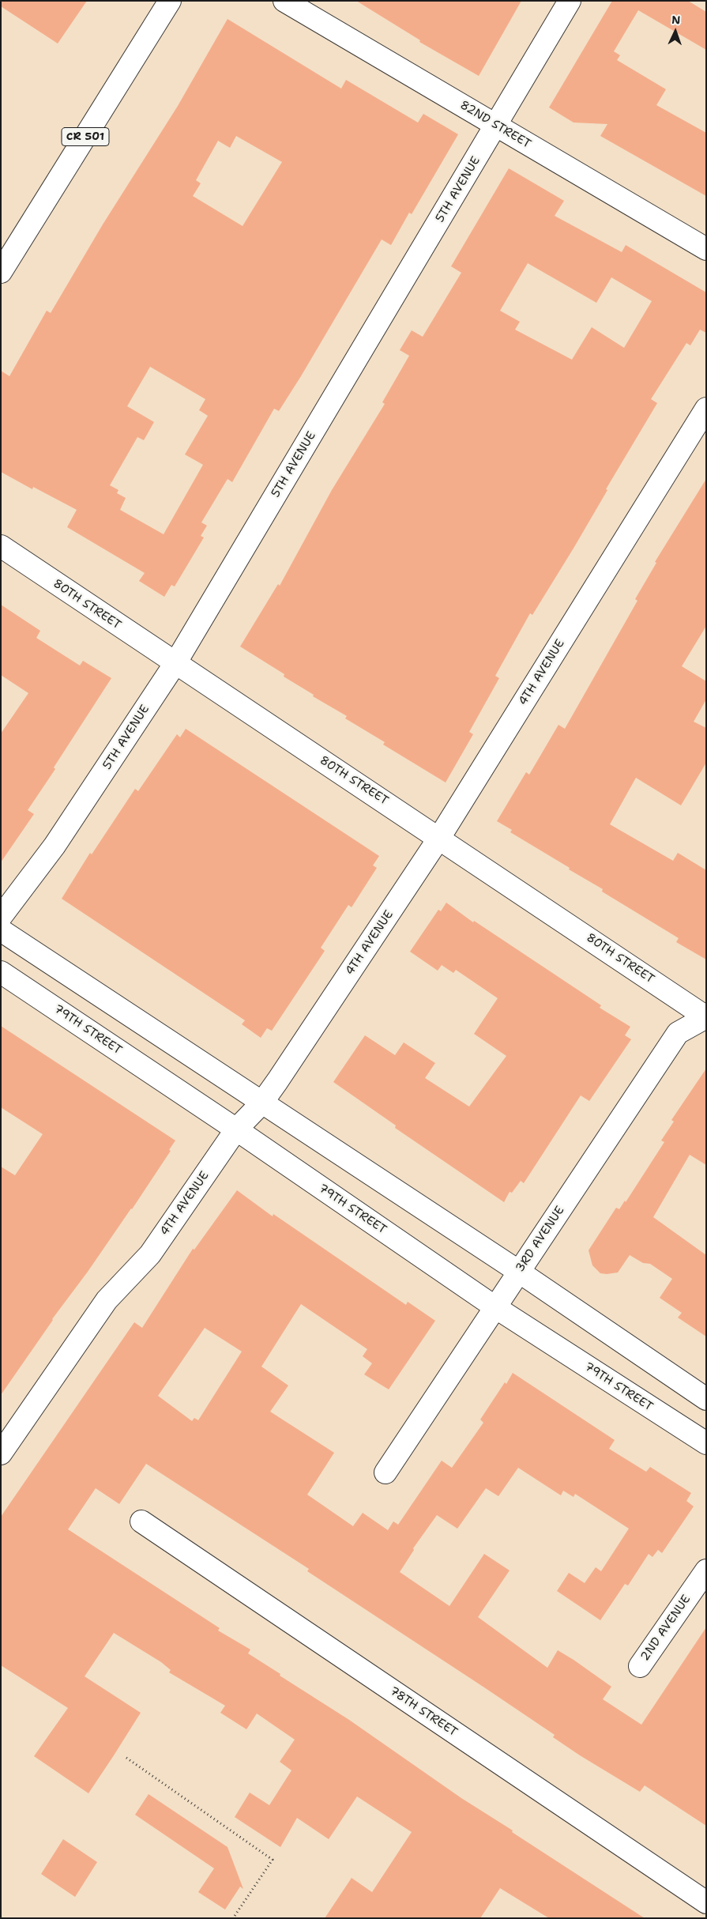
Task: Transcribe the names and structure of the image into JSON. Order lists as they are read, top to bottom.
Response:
{
  "streets": {
    "street": [
      "82ND STREET",
      "CR 501",
      "5TH AVENUE",
      "80TH STREET",
      "4TH AVENUE",
      "79TH STREET",
      "3RD AVENUE",
      "2ND AVENUE",
      "78TH STREET"
    ]
  },
  "crossings": [
    ["82ND STREET", "5TH AVENUE"],
    ["5TH AVENUE", "80TH STREET"],
    ["80TH STREET", "4TH AVENUE"],
    ["80TH STREET", "3RD AVENUE"],
    ["4TH AVENUE", "79TH STREET"],
    ["79TH STREET", "3RD AVENUE"]
  ],
  "north": "top"
}
